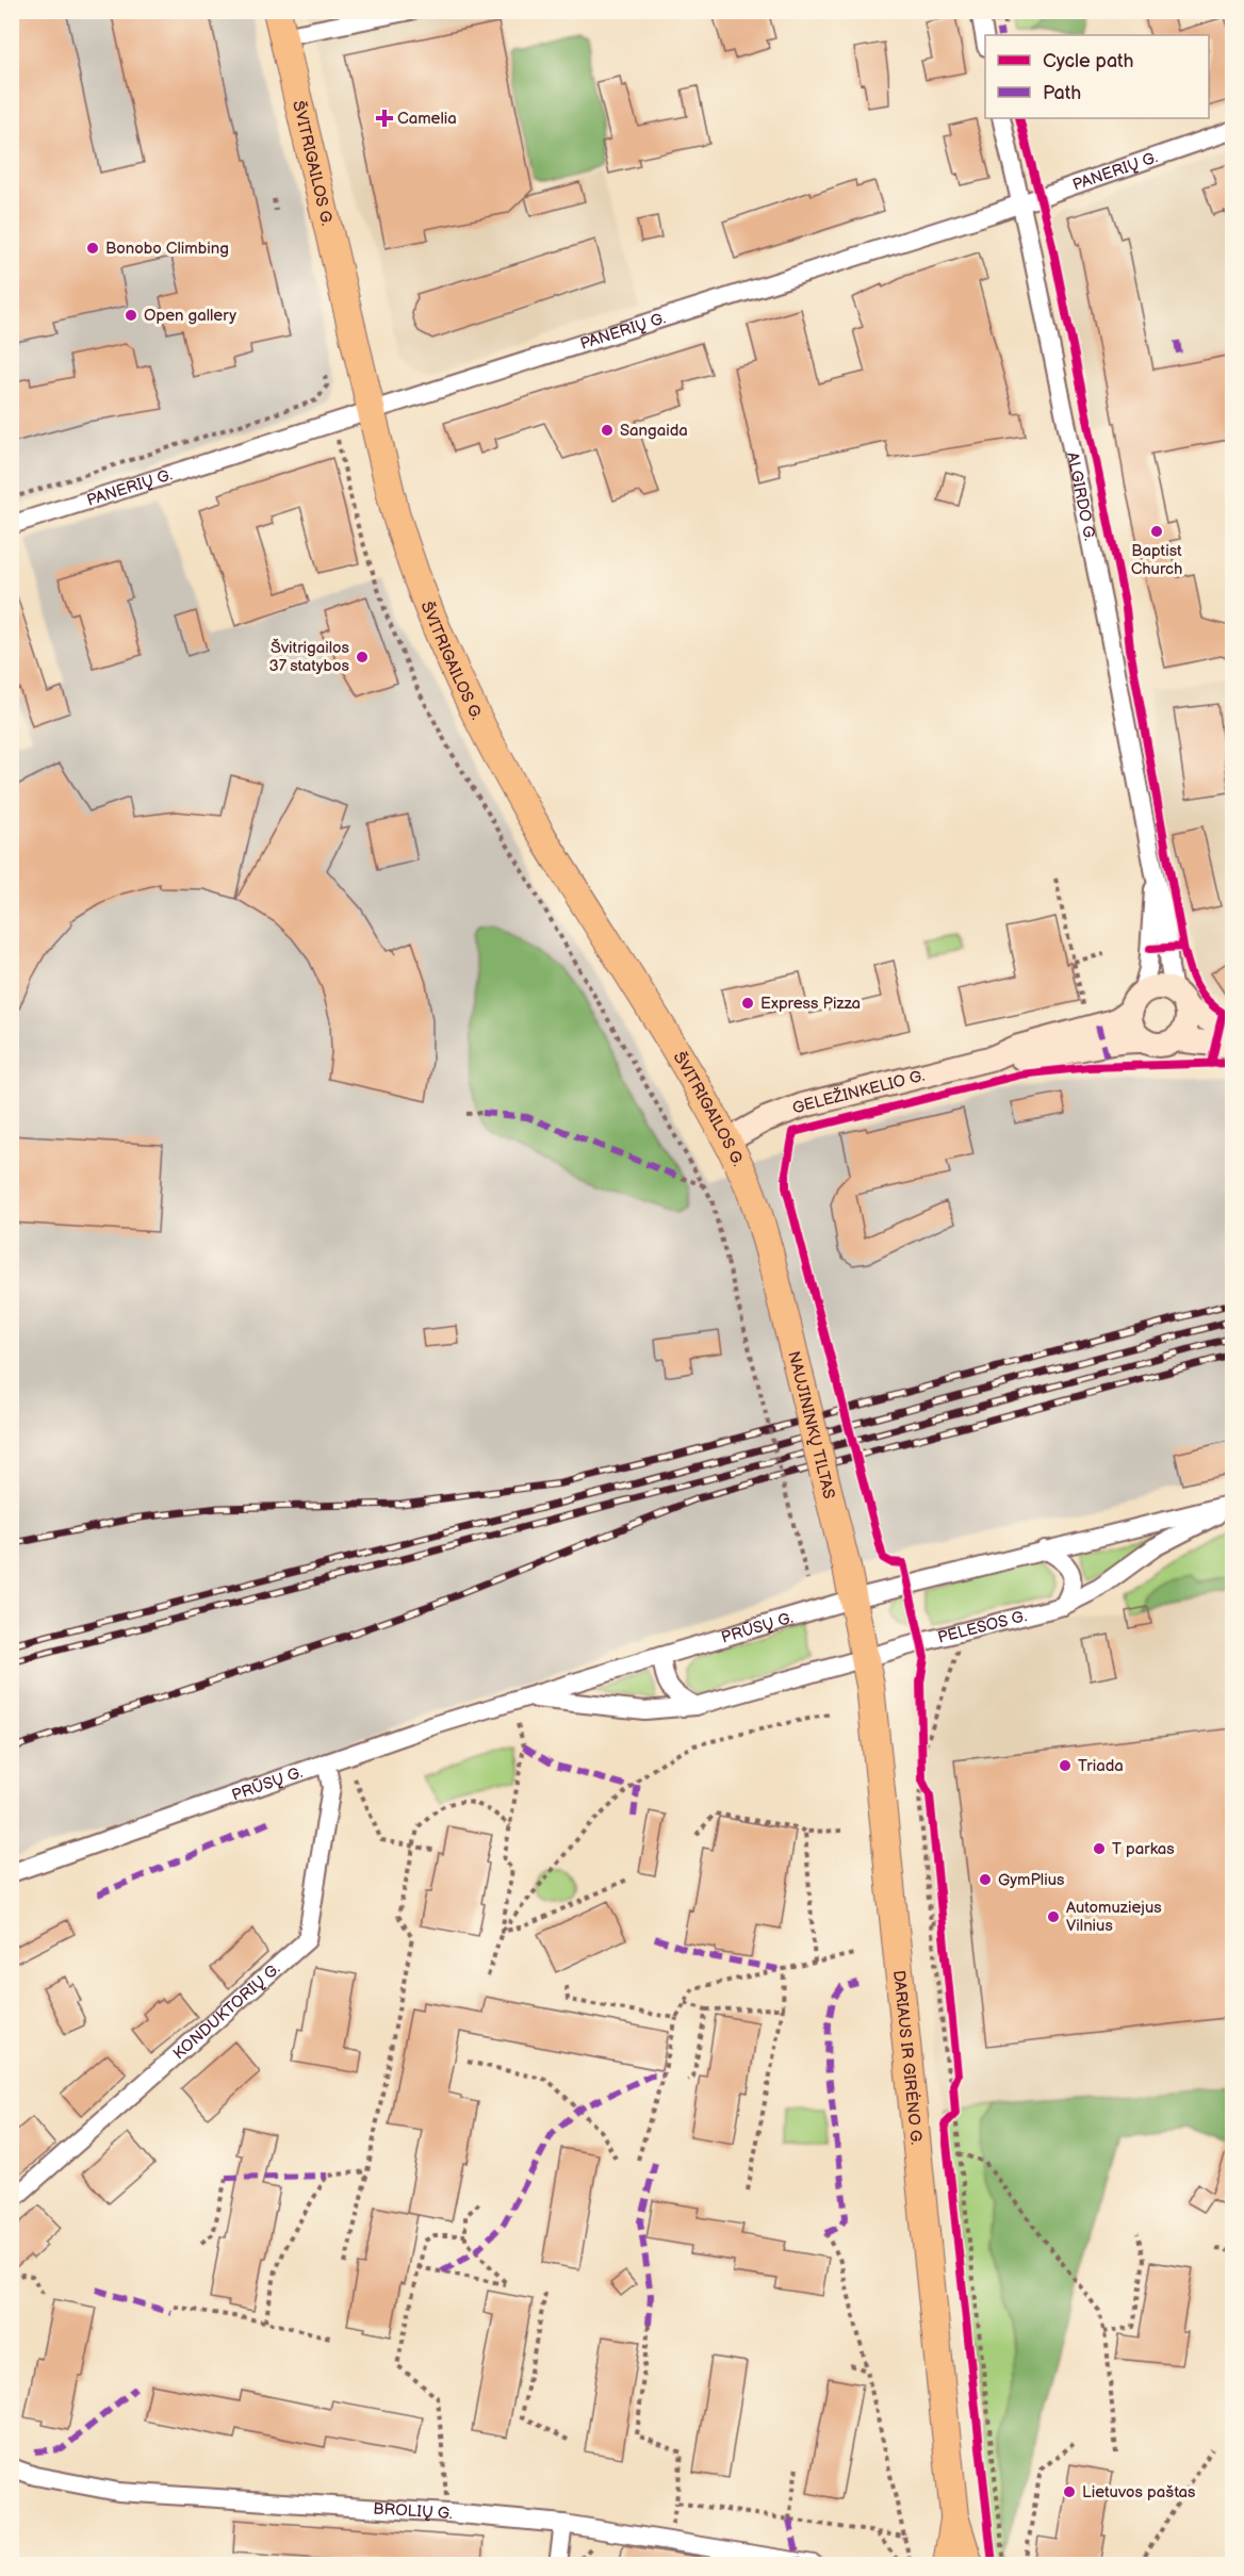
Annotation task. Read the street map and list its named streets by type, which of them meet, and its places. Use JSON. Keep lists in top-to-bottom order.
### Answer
{
  "streets": {
    "main road": [
      "ŠVITRIGAILOS G.",
      "GELEŽINKELIO G.",
      "NAUJININKŲ TILTAS",
      "DARIAUS IR GIRĖNO G."
    ],
    "street": [
      "PANERIŲ G.",
      "ALGIRDO G.",
      "PELESOS G.",
      "PRŪSŲ G.",
      "KONDUKTORIŲ G.",
      "BROLIŲ G."
    ]
  },
  "crossings": [
    ["ŠVITRIGAILOS G.", "PANERIŲ G."],
    ["ŠVITRIGAILOS G.", "GELEŽINKELIO G."],
    ["ŠVITRIGAILOS G.", "NAUJININKŲ TILTAS"],
    ["PANERIŲ G.", "ALGIRDO G."],
    ["ALGIRDO G.", "GELEŽINKELIO G."],
    ["NAUJININKŲ TILTAS", "PELESOS G."],
    ["NAUJININKŲ TILTAS", "PRŪSŲ G."],
    ["NAUJININKŲ TILTAS", "DARIAUS IR GIRĖNO G."],
    ["PELESOS G.", "PRŪSŲ G."],
    ["PELESOS G.", "DARIAUS IR GIRĖNO G."],
    ["PRŪSŲ G.", "KONDUKTORIŲ G."],
    ["PRŪSŲ G.", "DARIAUS IR GIRĖNO G."]
  ],
  "places": {
    "health": ["Camelia"],
    "other": [
      "Bonobo Climbing",
      "Open gallery",
      "Sangaida",
      "Baptist Church",
      "Švitrigailos 37 statybos",
      "Express Pizza",
      "Triada",
      "T parkas",
      "GymPlius",
      "Automuziejus Vilnius",
      "Lietuvos paštas"
    ]
  },
  "legend": ["Cycle path", "Path"]
}
